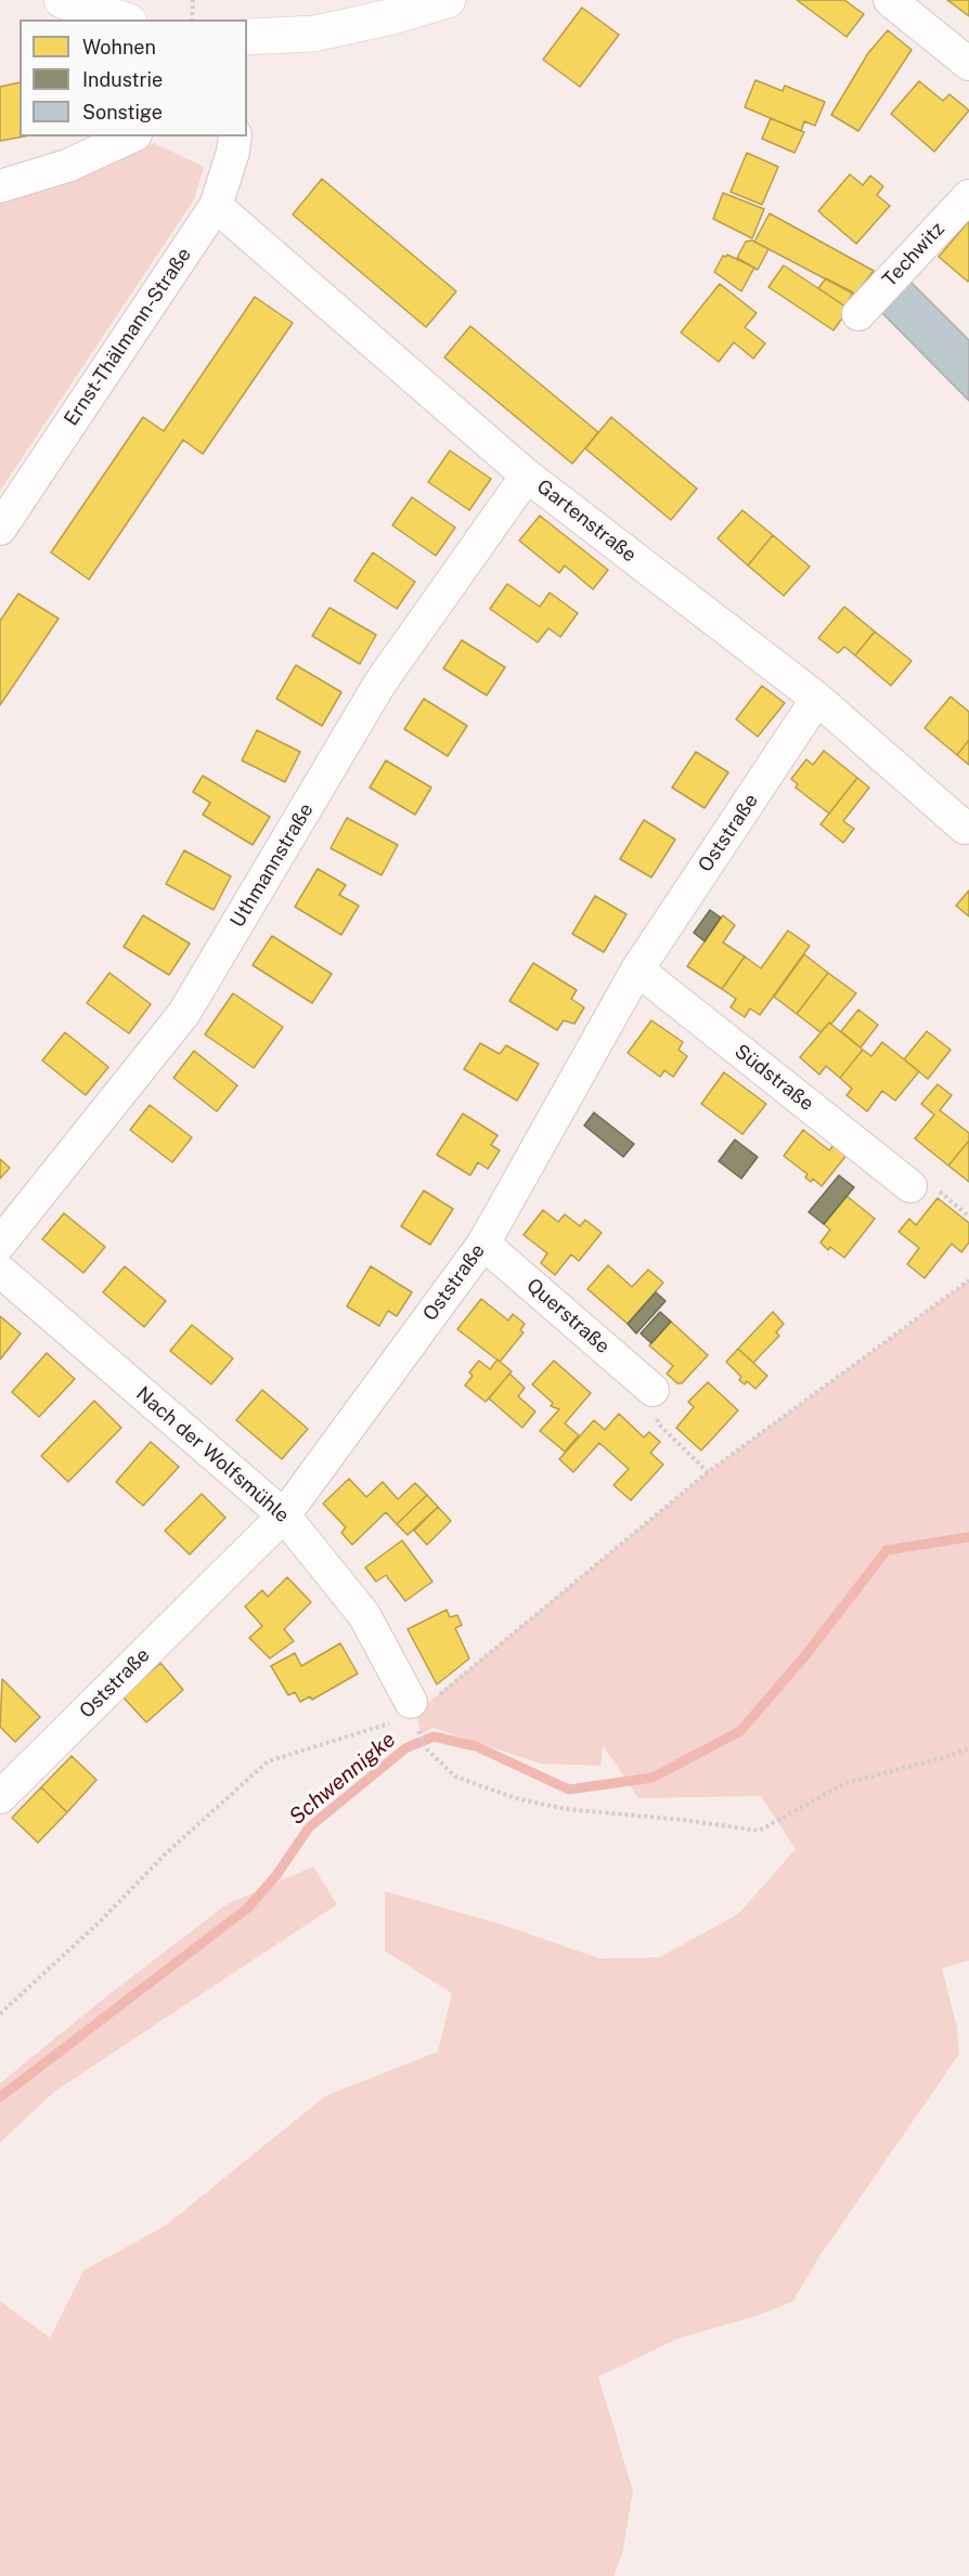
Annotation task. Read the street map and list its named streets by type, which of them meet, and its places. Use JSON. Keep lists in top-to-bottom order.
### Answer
{
  "streets": {
    "street": [
      "Techwitz",
      "Ernst-Thälmann-Straße",
      "Gartenstraße",
      "Oststraße",
      "Uthmannstraße",
      "Südstraße",
      "Querstraße",
      "Nach der Wolfsmühle"
    ]
  },
  "crossings": [
    ["Ernst-Thälmann-Straße", "Gartenstraße"],
    ["Gartenstraße", "Oststraße"],
    ["Gartenstraße", "Uthmannstraße"],
    ["Oststraße", "Südstraße"],
    ["Oststraße", "Querstraße"],
    ["Oststraße", "Nach der Wolfsmühle"]
  ],
  "water": ["Schwennigke"],
  "legend": ["Wohnen", "Industrie", "Sonstige"]
}
